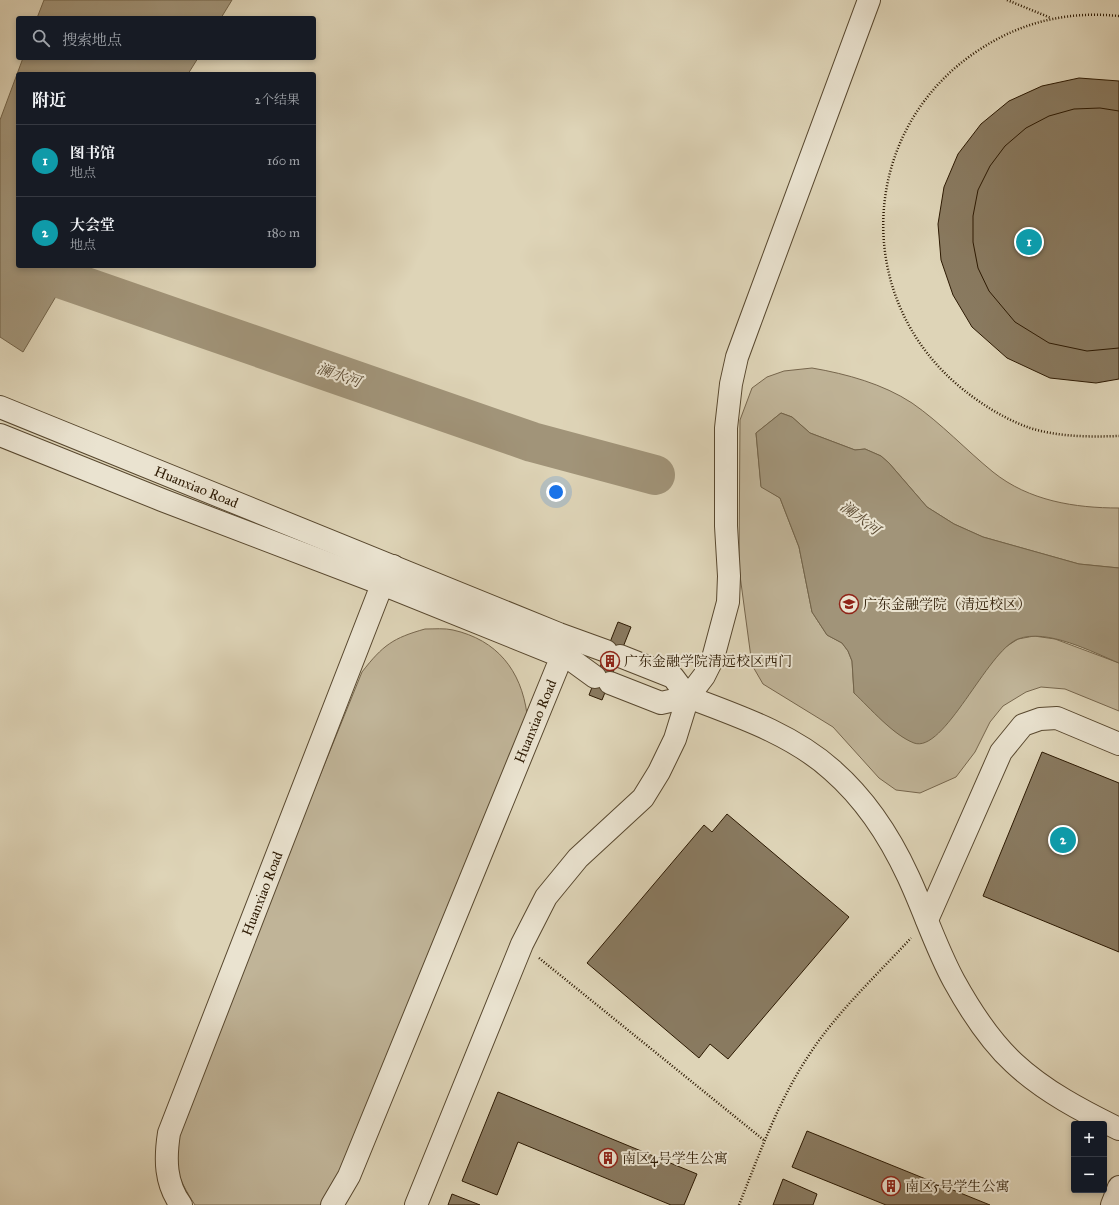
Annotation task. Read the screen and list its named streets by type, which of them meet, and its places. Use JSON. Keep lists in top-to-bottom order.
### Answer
{
  "streets": {
    "street": ["Huanxiao Road"]
  },
  "water": ["澜水河"],
  "places": {
    "school or university": ["广东金融学院（清远校区）"],
    "building": ["广东金融学院清远校区西门", "南区4号学生公寓", "南区5号学生公寓"]
  },
  "page": {
    "search": "搜索地点",
    "heading": ["附近", "2个结果"],
    "list": [
      {
        "mark": "1",
        "name": "图书馆",
        "note": "地点",
        "value": "160 m"
      },
      {
        "mark": "2",
        "name": "大会堂",
        "note": "地点",
        "value": "180 m"
      }
    ],
    "pins": ["1", "2"],
    "map_buttons": ["+", "−"]
  }
}
